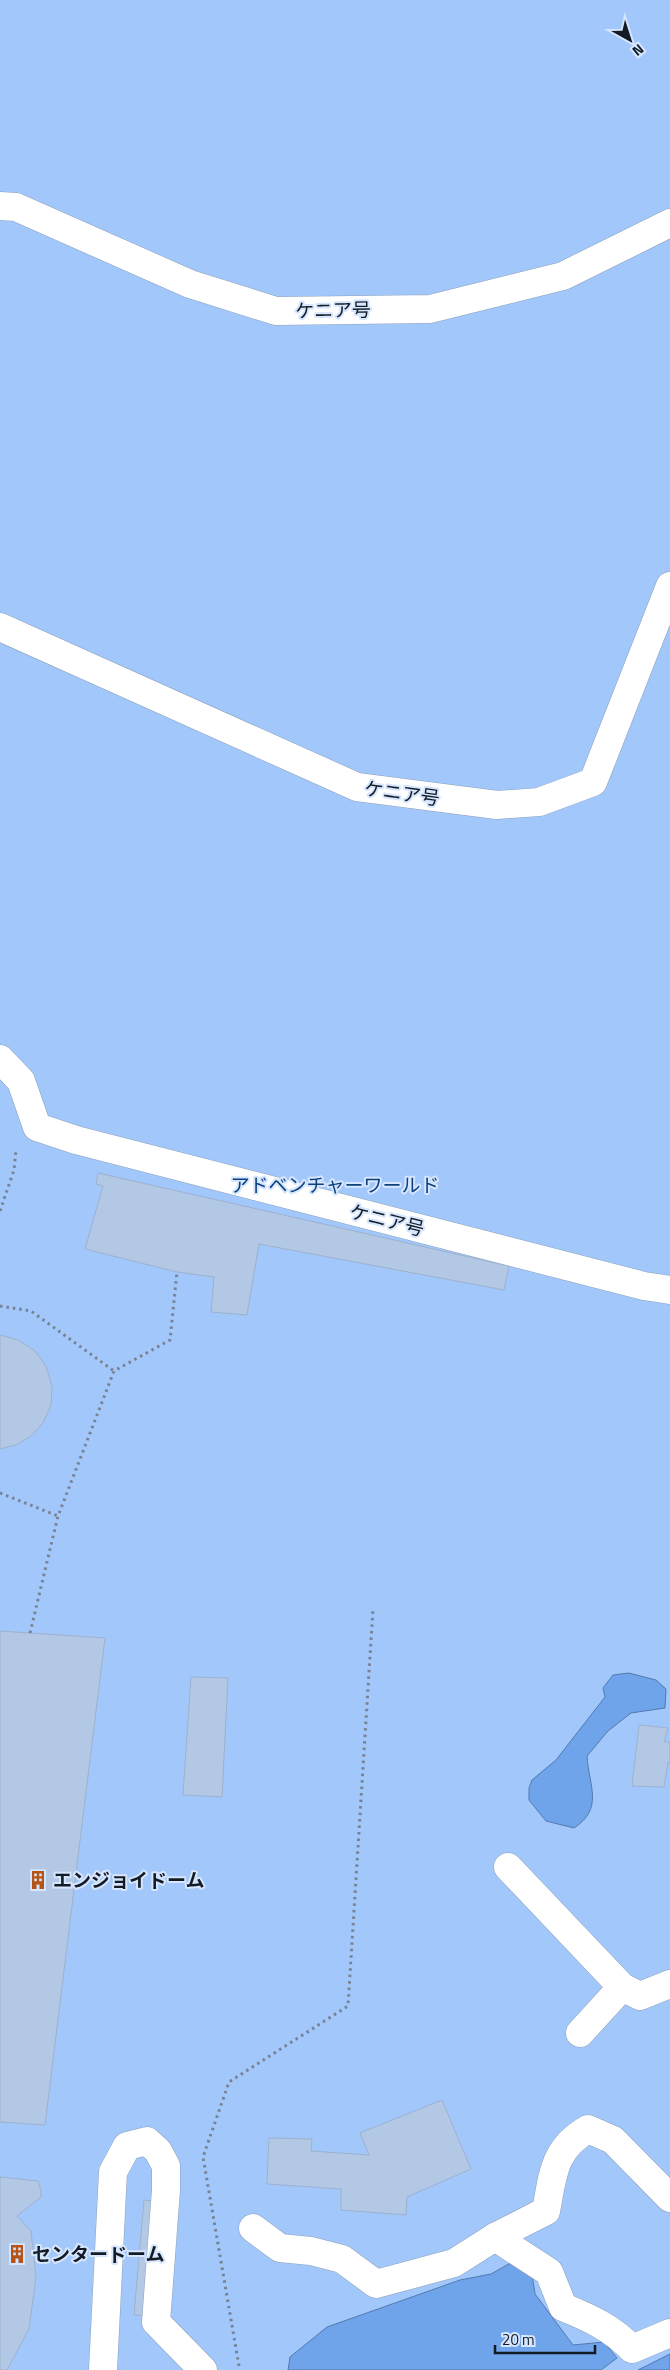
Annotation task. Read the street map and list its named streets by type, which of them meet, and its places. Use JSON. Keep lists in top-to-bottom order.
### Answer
{
  "streets": {
    "lane": ["ケニア号"]
  },
  "parks": ["アドベンチャーワールド"],
  "places": {
    "building": ["エンジョイドーム", "センタードーム"]
  },
  "scale_bar": "20 m",
  "north": "bottom right"
}
